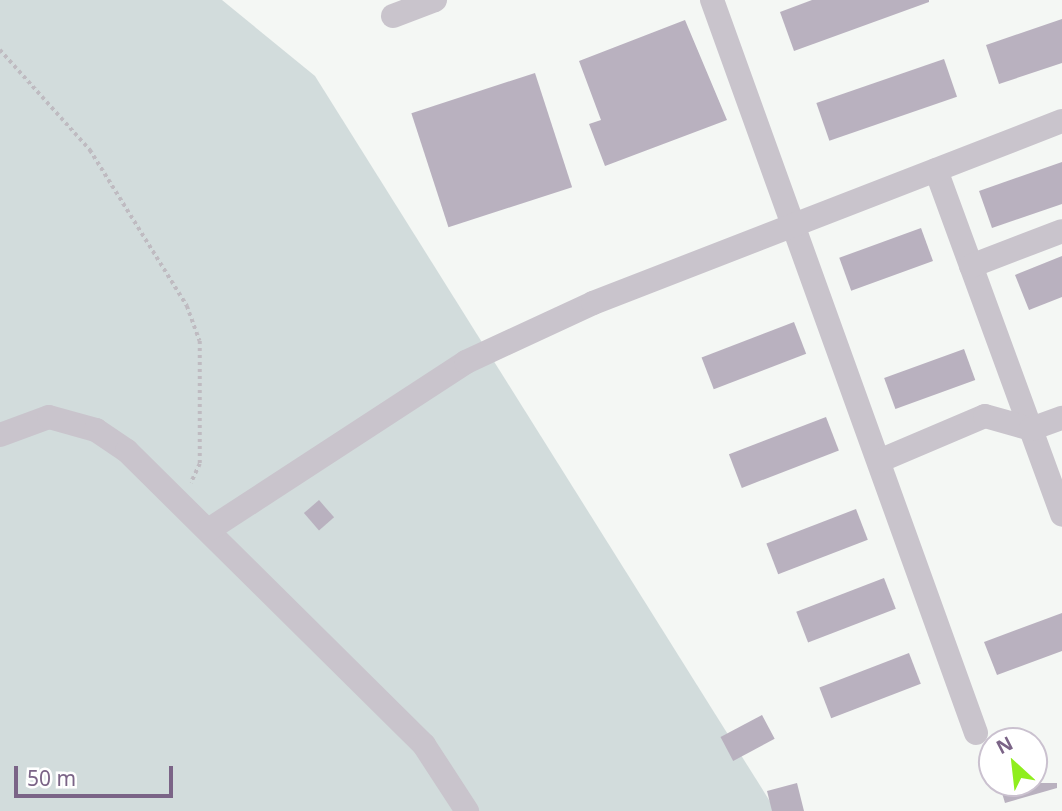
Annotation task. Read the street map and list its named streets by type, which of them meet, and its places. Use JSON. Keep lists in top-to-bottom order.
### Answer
{
  "scale_bar": "50 m",
  "north": "top left"
}
